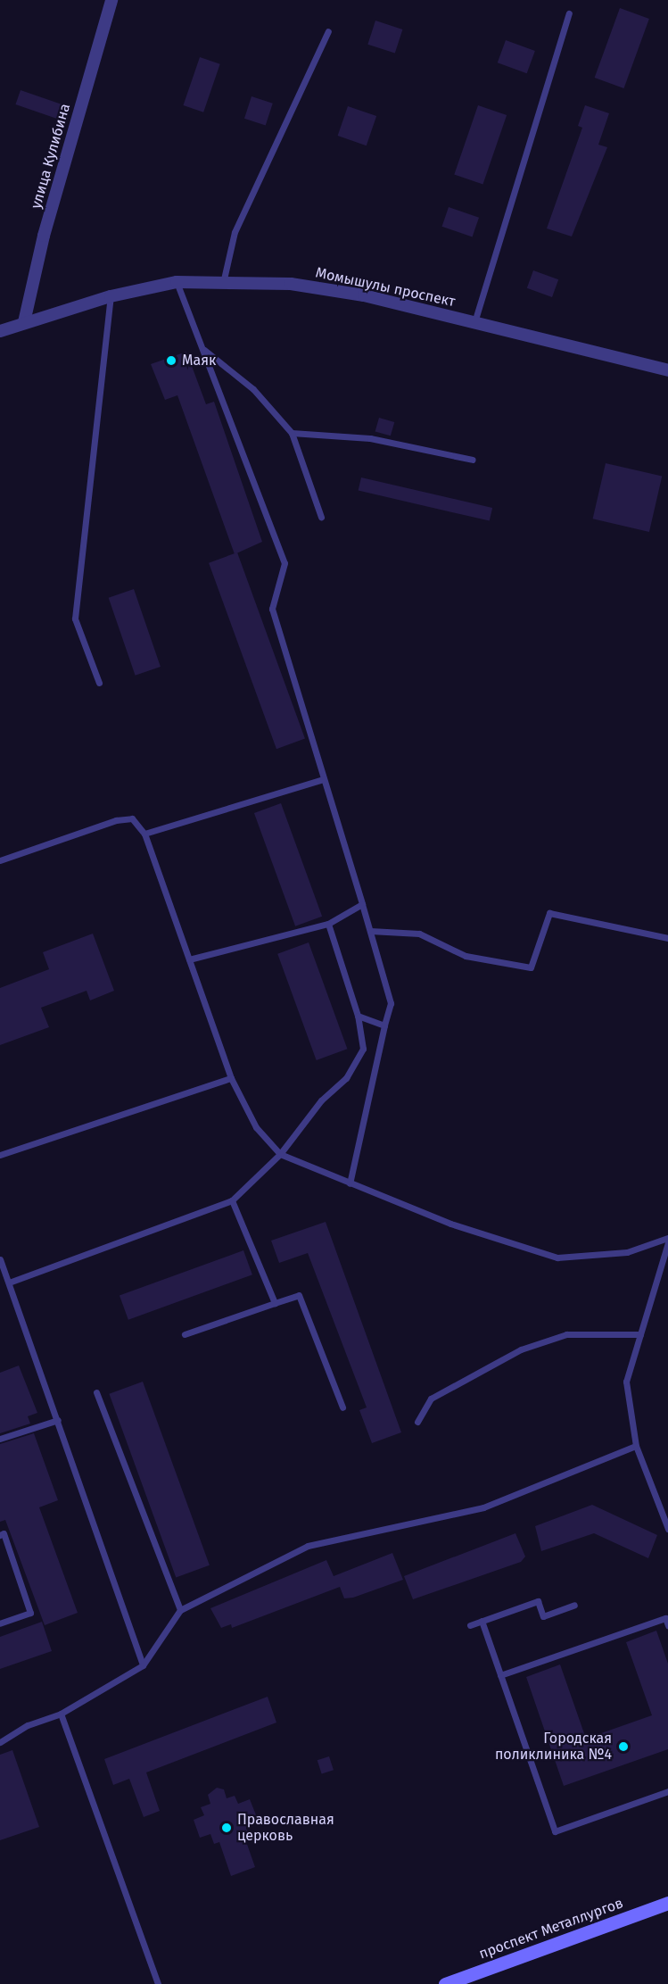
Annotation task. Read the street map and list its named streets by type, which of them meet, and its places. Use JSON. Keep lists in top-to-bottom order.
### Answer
{
  "streets": {
    "main road": ["проспект Металлургов"],
    "street": ["улица Кулибина", "Момышулы проспект"]
  },
  "crossings": [
    ["улица Кулибина", "Момышулы проспект"]
  ],
  "places": ["Маяк", "Городская поликлиника №4", "Православная церковь"]
}
